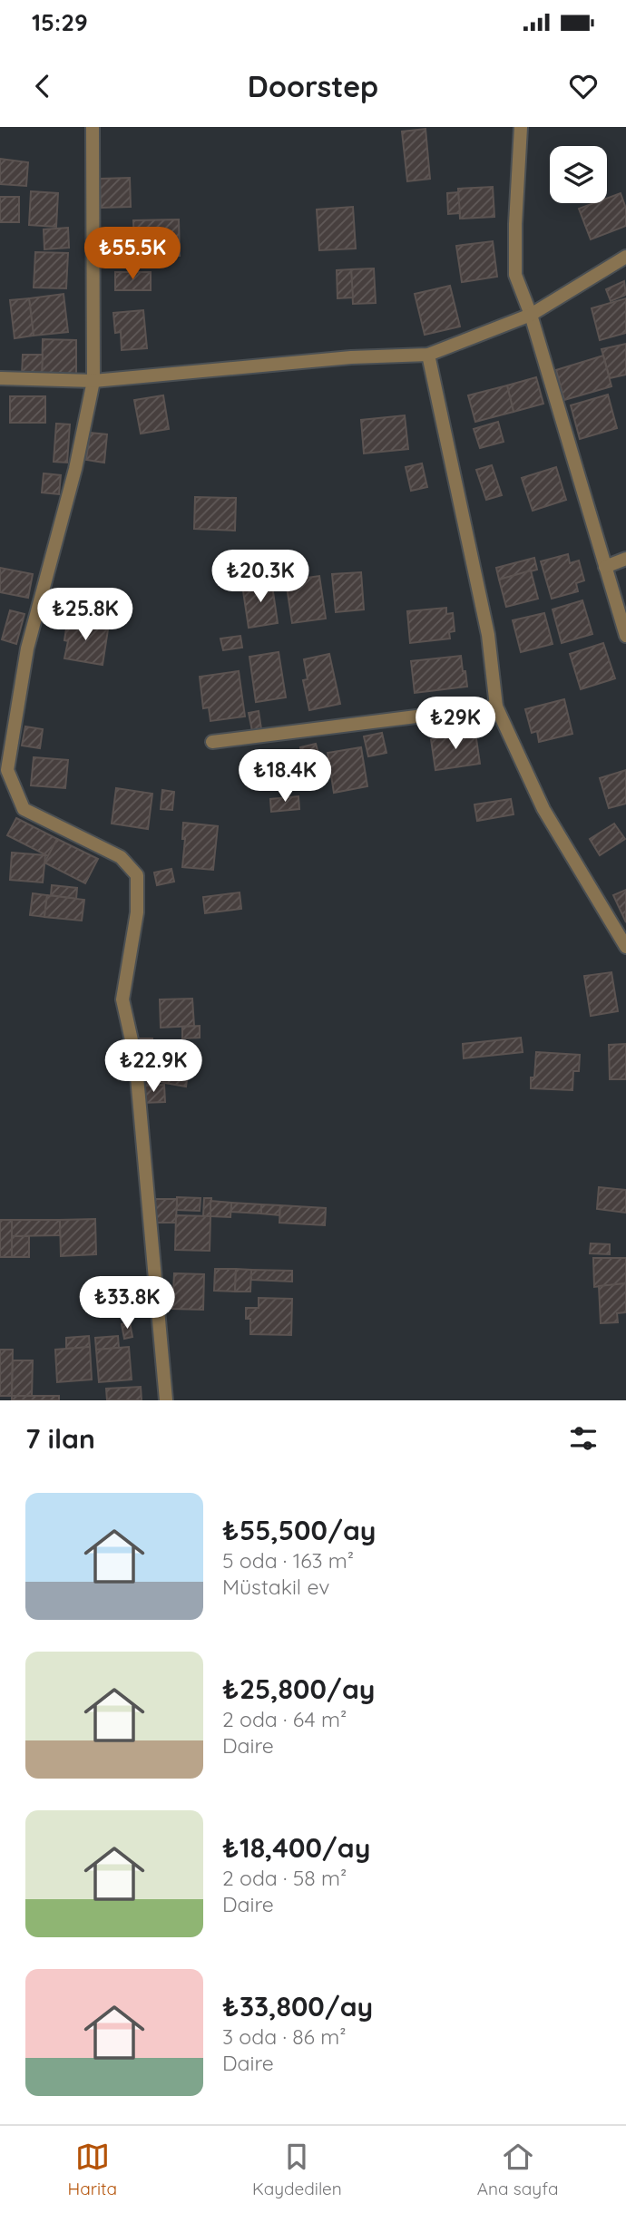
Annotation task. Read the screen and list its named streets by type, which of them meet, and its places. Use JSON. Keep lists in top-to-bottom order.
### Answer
{
  "page": {
    "status": "15:29",
    "header": "Doorstep",
    "price": [
      "₺55.5K",
      "₺20.3K",
      "₺25.8K",
      "₺29K",
      "₺18.4K",
      "₺22.9K",
      "₺33.8K"
    ],
    "heading": "7 ilan",
    "list": [
      {
        "name": "₺55,500/ay",
        "note": "5 oda · 163 m² · Müstakil ev"
      },
      {
        "name": "₺25,800/ay",
        "note": "2 oda · 64 m² · Daire"
      },
      {
        "name": "₺18,400/ay",
        "note": "2 oda · 58 m² · Daire"
      },
      {
        "name": "₺33,800/ay",
        "note": "3 oda · 86 m² · Daire"
      }
    ],
    "tabs": ["Harita", "Kaydedilen", "Ana sayfa"]
  }
}
